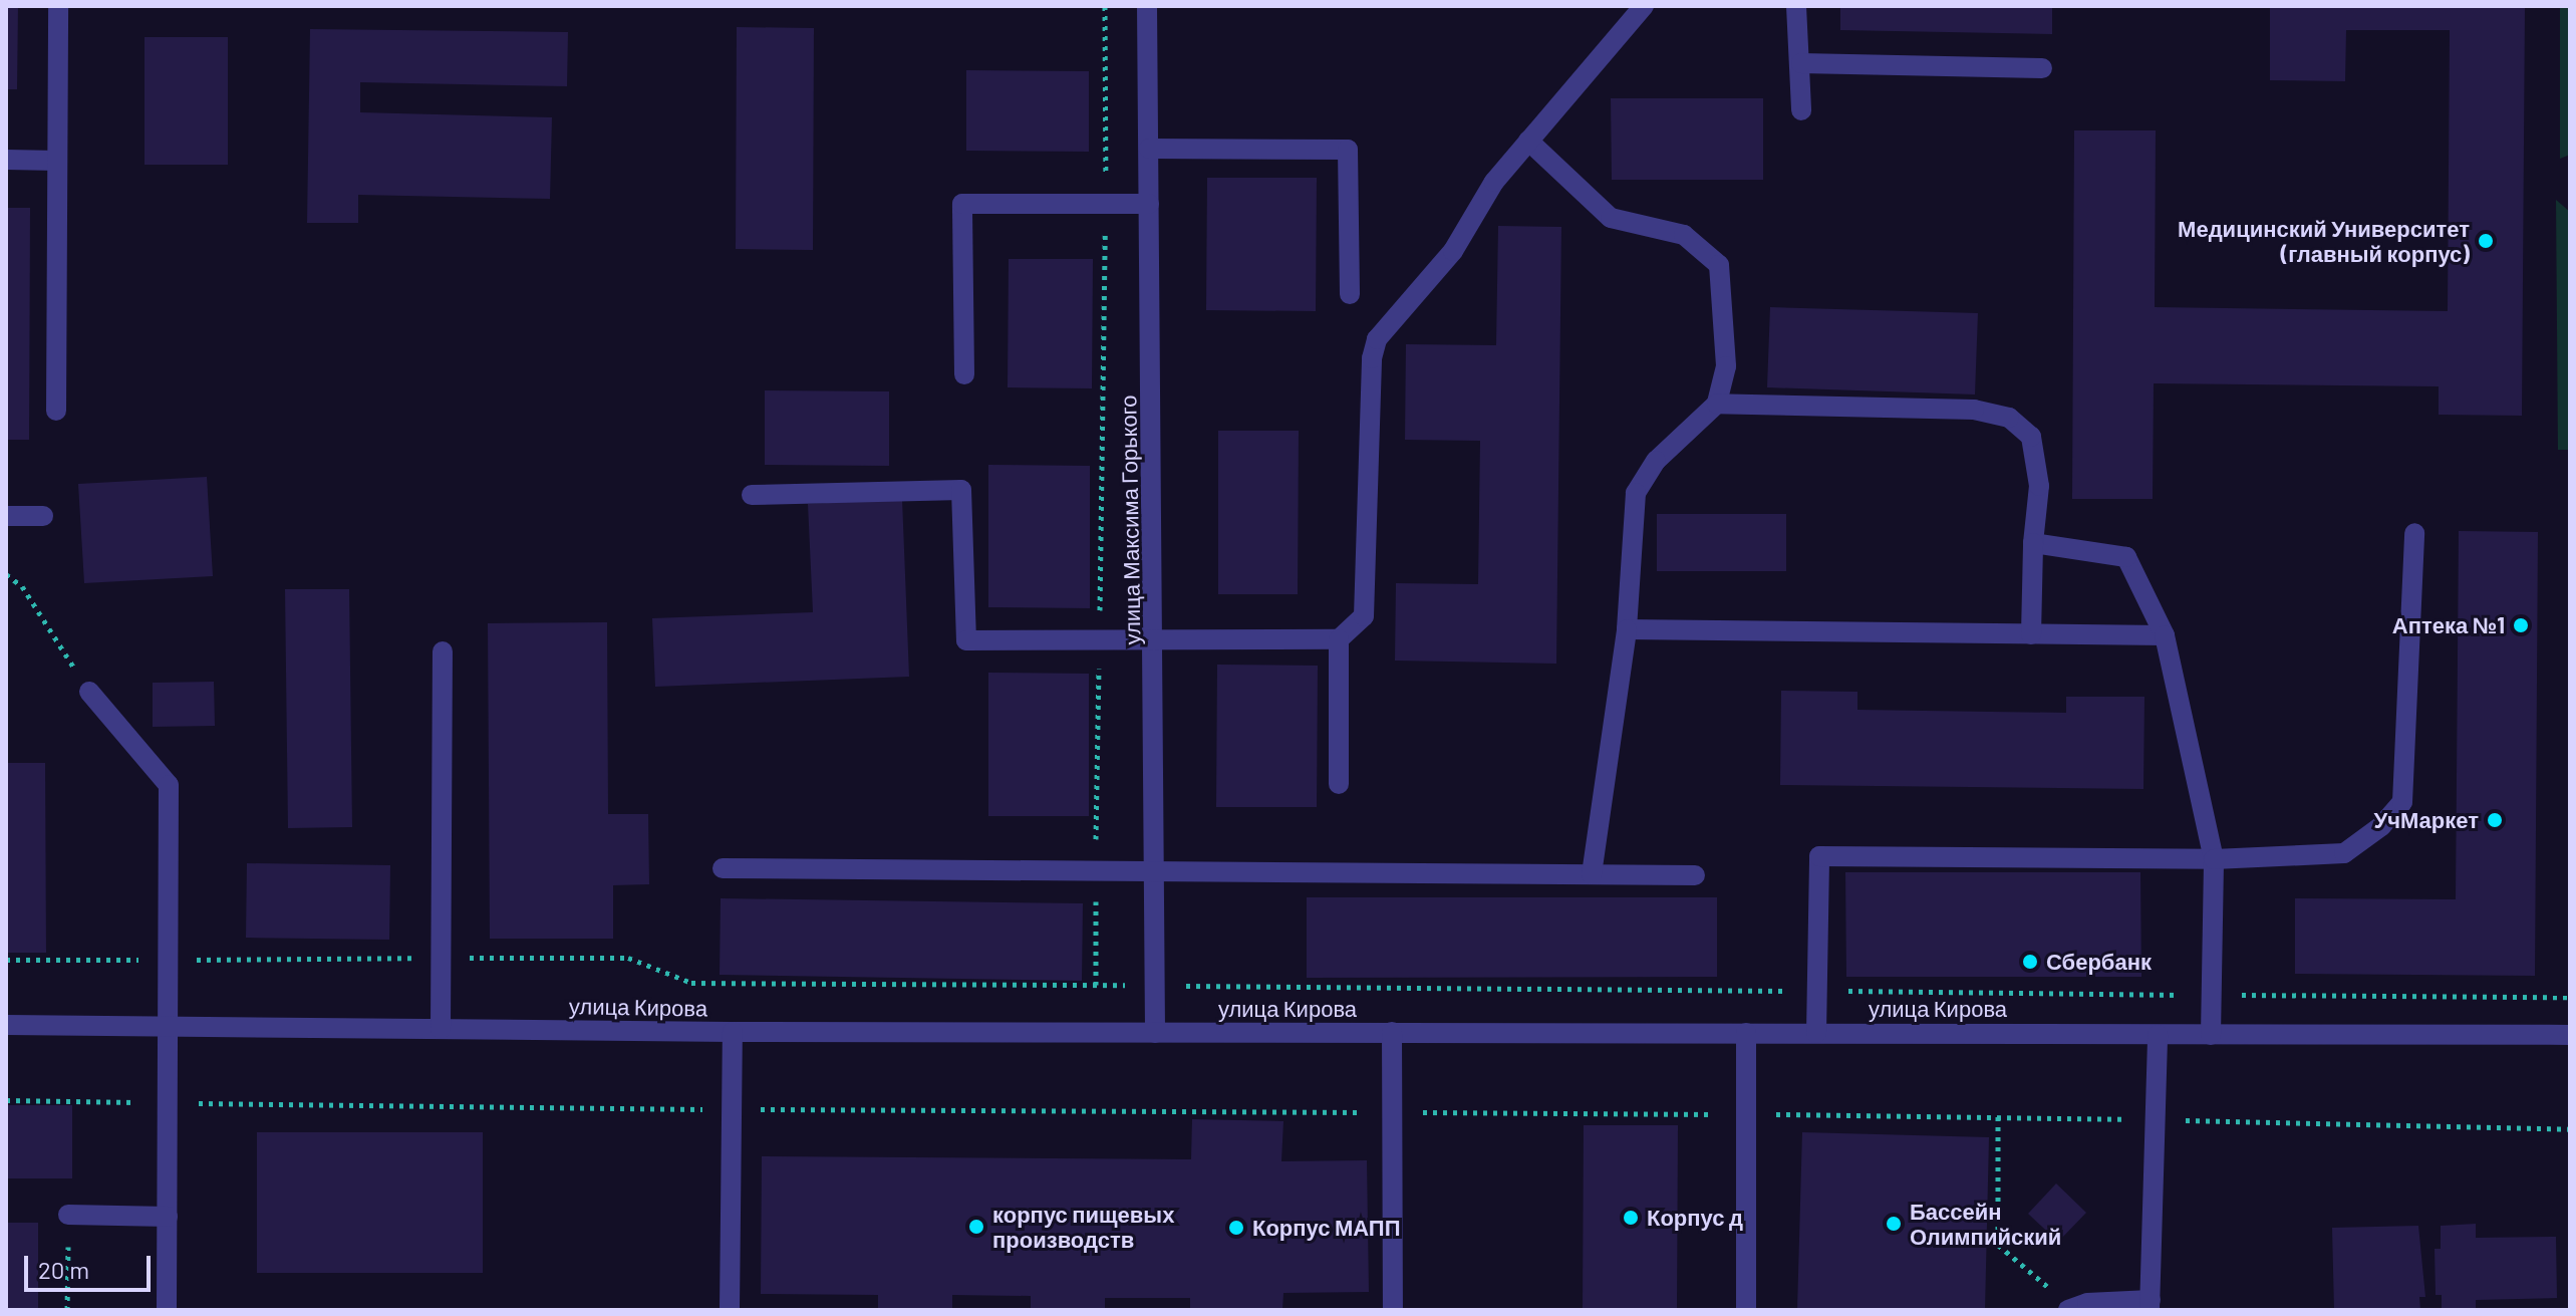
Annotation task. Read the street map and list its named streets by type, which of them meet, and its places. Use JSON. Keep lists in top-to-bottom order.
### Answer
{
  "streets": {
    "street": ["улица Максима Горького", "улица Кирова"]
  },
  "crossings": [
    ["улица Максима Горького", "улица Кирова"]
  ],
  "places": [
    "Медицинский Университет (главный корпус)",
    "Аптека №1",
    "УчМаркет",
    "Сбербанк",
    "Корпус д",
    "Бассейн Олимпийский",
    "корпус пищевых производств",
    "Корпус МАПП"
  ],
  "scale_bar": "20 m"
}
